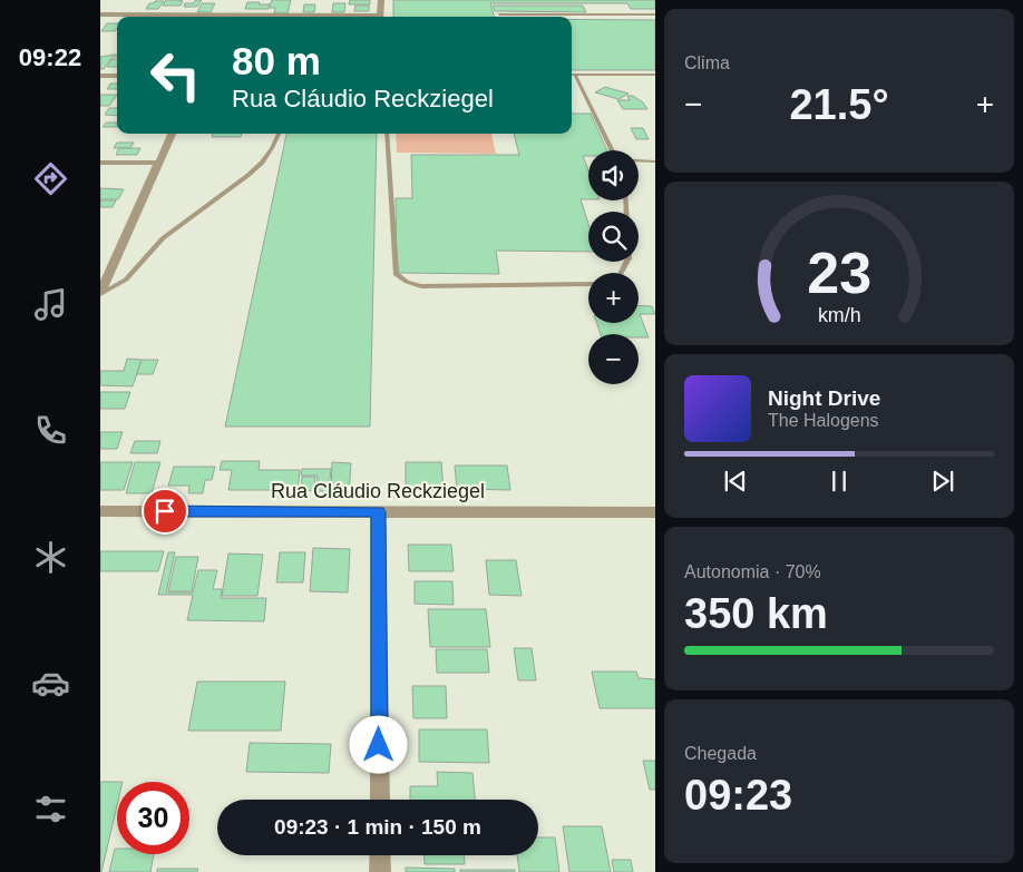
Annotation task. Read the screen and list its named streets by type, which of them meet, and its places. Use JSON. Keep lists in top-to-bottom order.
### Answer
{
  "streets": {
    "street": ["Rua Cláudio Reckziegel"]
  },
  "page": {
    "tabs": "09:22",
    "tile": [
      "Clima",
      ["Autonomia · 70%", "350 km"],
      ["Chegada", "09:23"]
    ],
    "turn": ["80 m", "Rua Cláudio Reckziegel"],
    "heat": ["−", "21.5°", "+"],
    "map_buttons": ["+", "−"],
    "song": ["Night Drive", "The Halogens"],
    "limit": "30",
    "trip": "09:23 · 1 min · 150 m",
    "gauge": ["23", "km/h"]
  }
}
